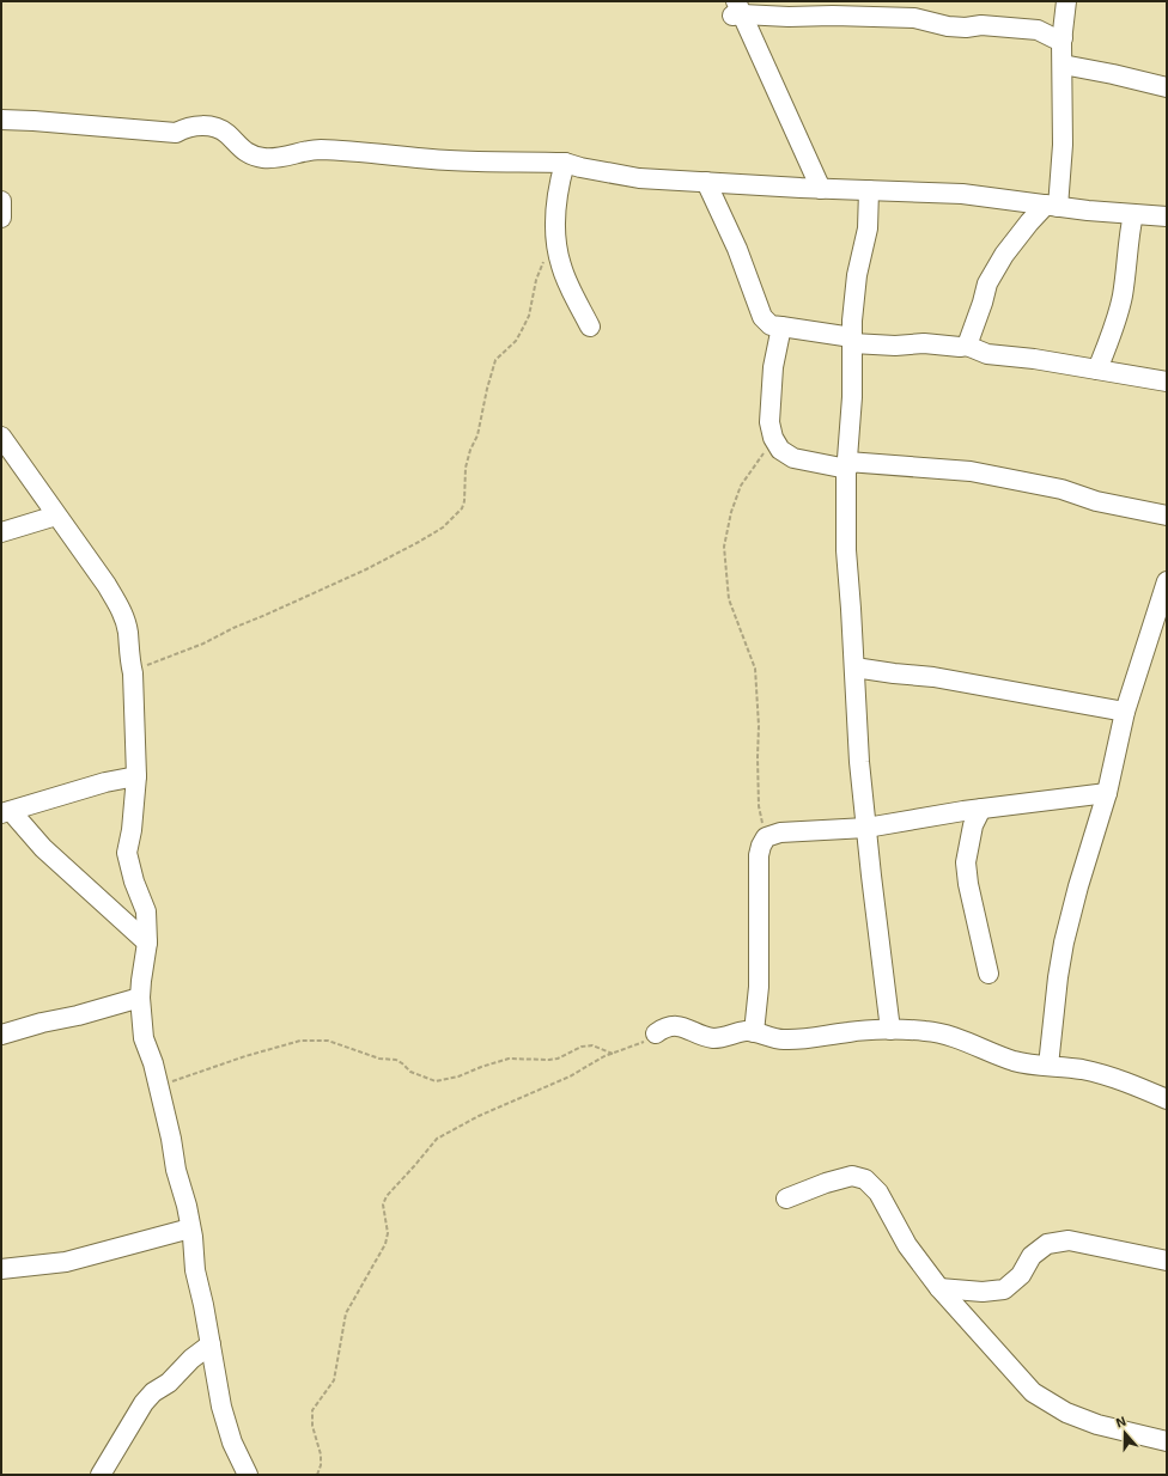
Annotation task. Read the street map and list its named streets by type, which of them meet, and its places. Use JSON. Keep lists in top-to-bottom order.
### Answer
{
  "north": "top"
}
